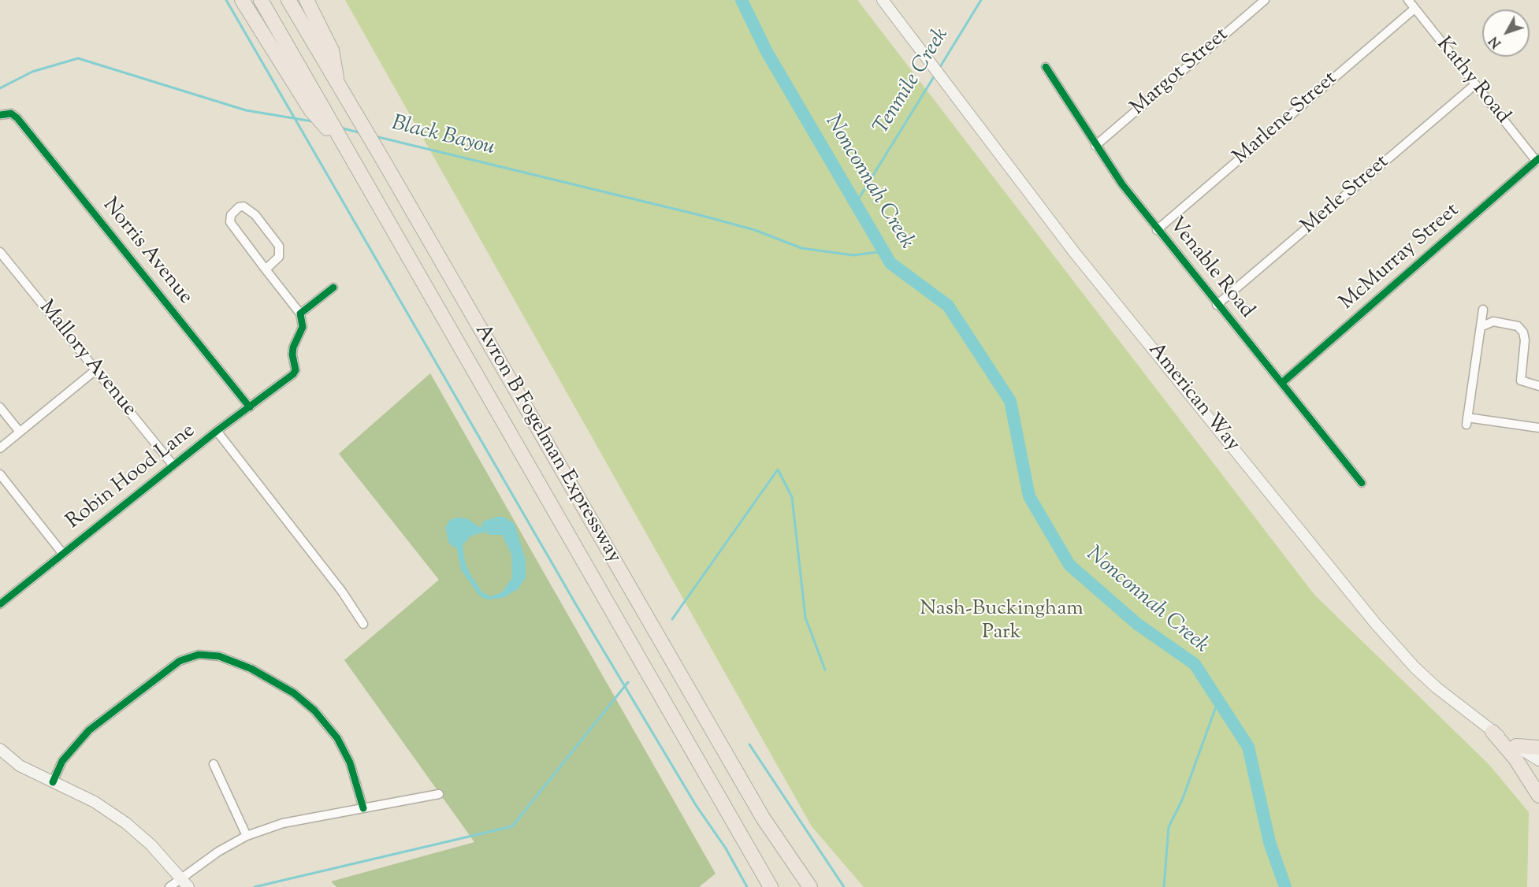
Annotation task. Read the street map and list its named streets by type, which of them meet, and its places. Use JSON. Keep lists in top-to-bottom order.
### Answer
{
  "streets": {
    "highway": ["Avron B Fogelman Expressway"],
    "main road": ["American Way"],
    "street": [
      "Margot Street",
      "Kathy Road",
      "Marlene Street",
      "Merle Street",
      "Norris Avenue",
      "McMurray Street",
      "Venable Road",
      "Mallory Avenue",
      "Robin Hood Lane"
    ]
  },
  "crossings": [
    ["Margot Street", "Venable Road"],
    ["Kathy Road", "Marlene Street"],
    ["Kathy Road", "Merle Street"],
    ["Kathy Road", "McMurray Street"],
    ["Marlene Street", "Venable Road"],
    ["Merle Street", "Venable Road"],
    ["Norris Avenue", "Robin Hood Lane"],
    ["McMurray Street", "Venable Road"],
    ["Mallory Avenue", "Robin Hood Lane"]
  ],
  "water": ["Tenmile Creek", "Black Bayou", "Nonconnah Creek"],
  "parks": ["Nash-Buckingham Park"],
  "north": "bottom left"
}
